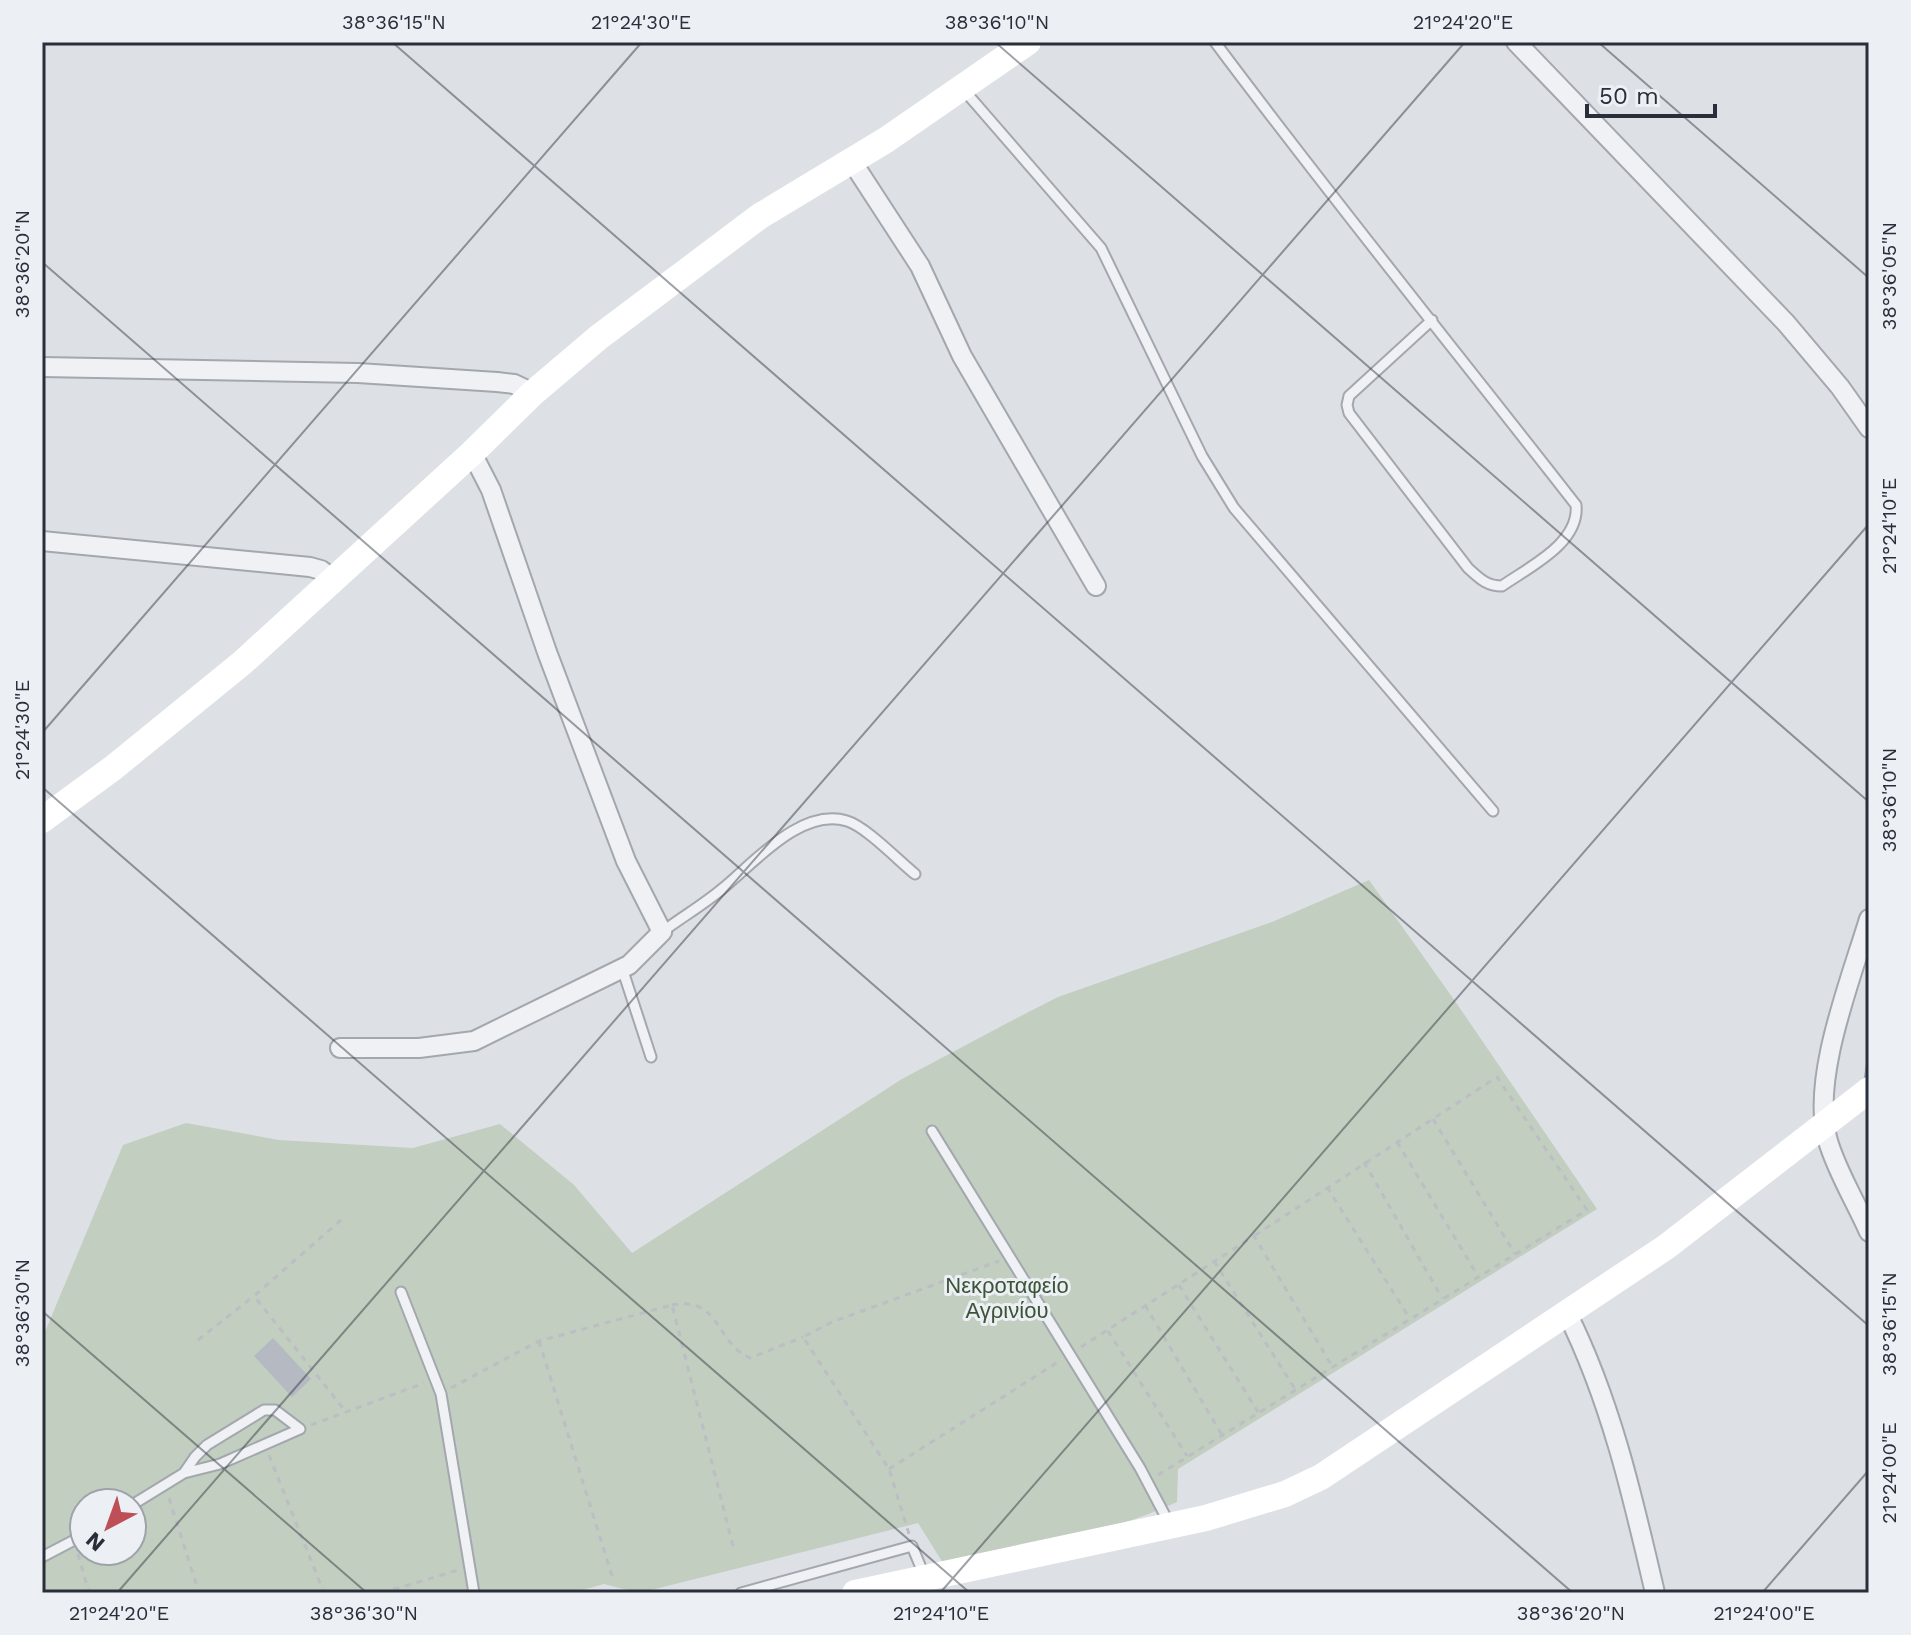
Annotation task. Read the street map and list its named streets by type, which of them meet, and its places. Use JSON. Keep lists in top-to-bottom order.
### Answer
{
  "parks": ["Νεκροταφείο Αγρινίου"],
  "scale_bar": "50 m",
  "north": "bottom left",
  "coordinates": [
    "38°36'15\"N",
    "21°24'30\"E",
    "38°36'10\"N",
    "21°24'20\"E",
    "38°36'20\"N",
    "38°36'05\"N",
    "21°24'10\"E",
    "38°36'30\"N",
    "21°24'00\"E"
  ]
}
